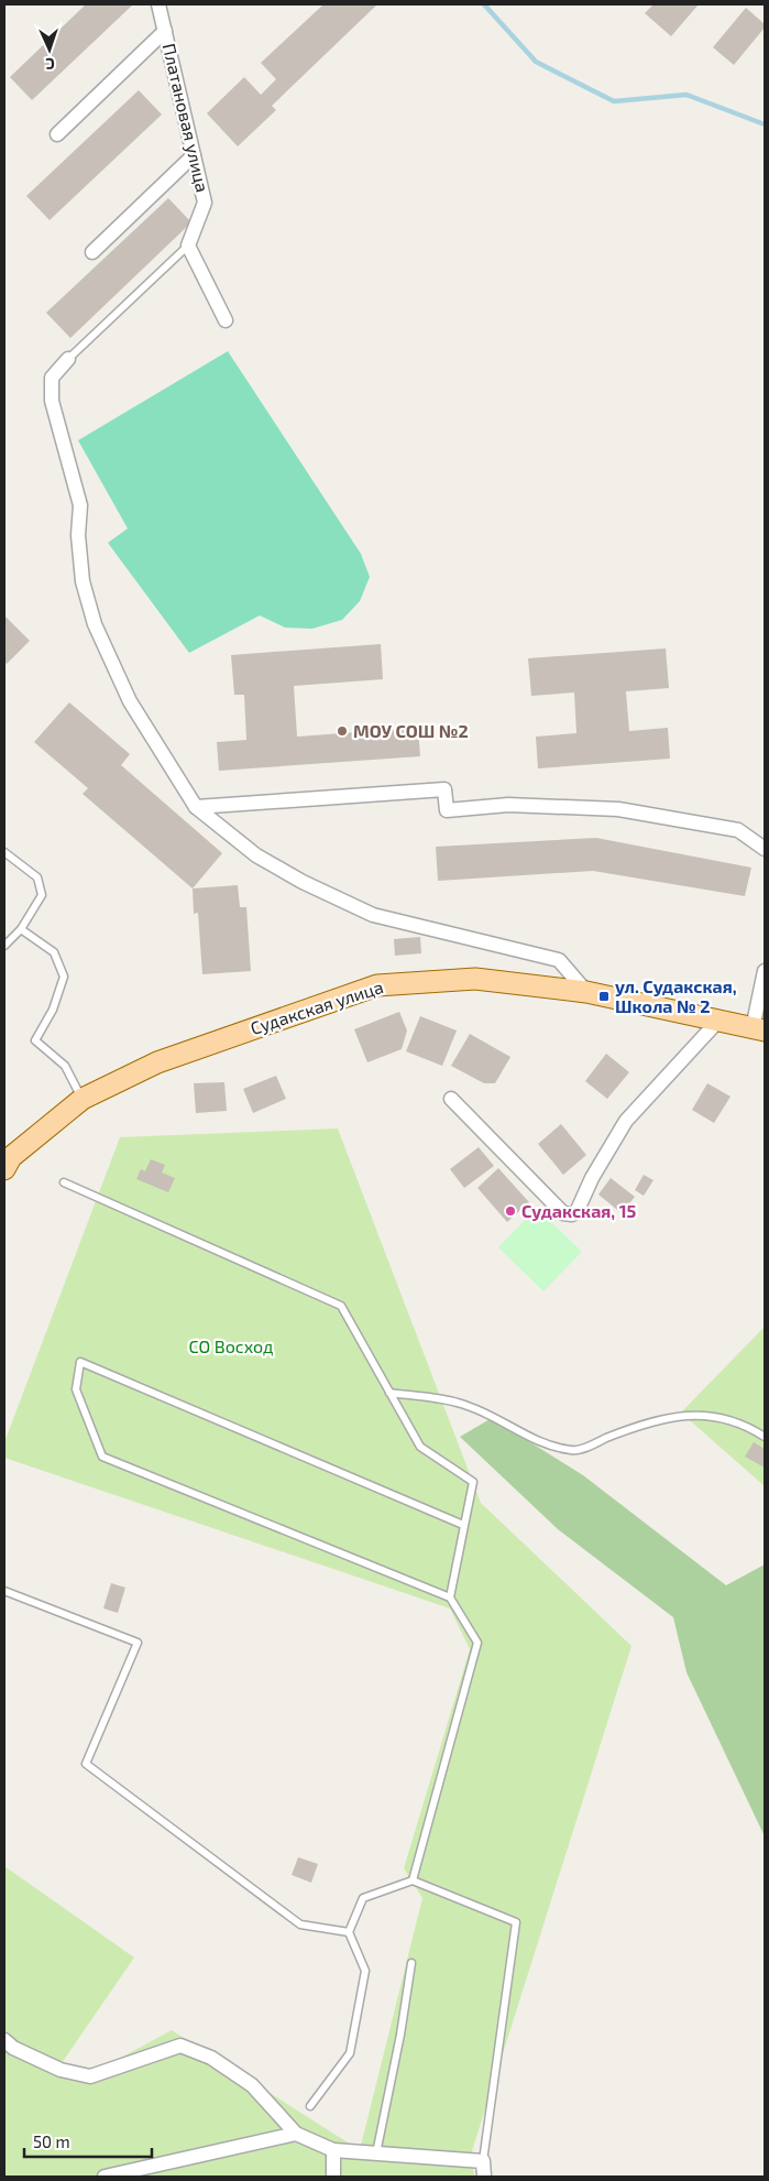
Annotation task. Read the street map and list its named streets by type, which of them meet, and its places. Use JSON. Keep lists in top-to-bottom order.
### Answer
{
  "streets": {
    "main road": ["Судакская улица"],
    "street": ["Платановая улица"]
  },
  "parks": ["СО Восход"],
  "places": {
    "other": ["МОУ СОШ №2", "Судакская, 15"],
    "transit": ["ул. Судакская, Школа № 2"]
  },
  "scale_bar": "50 m",
  "north": "bottom"
}
